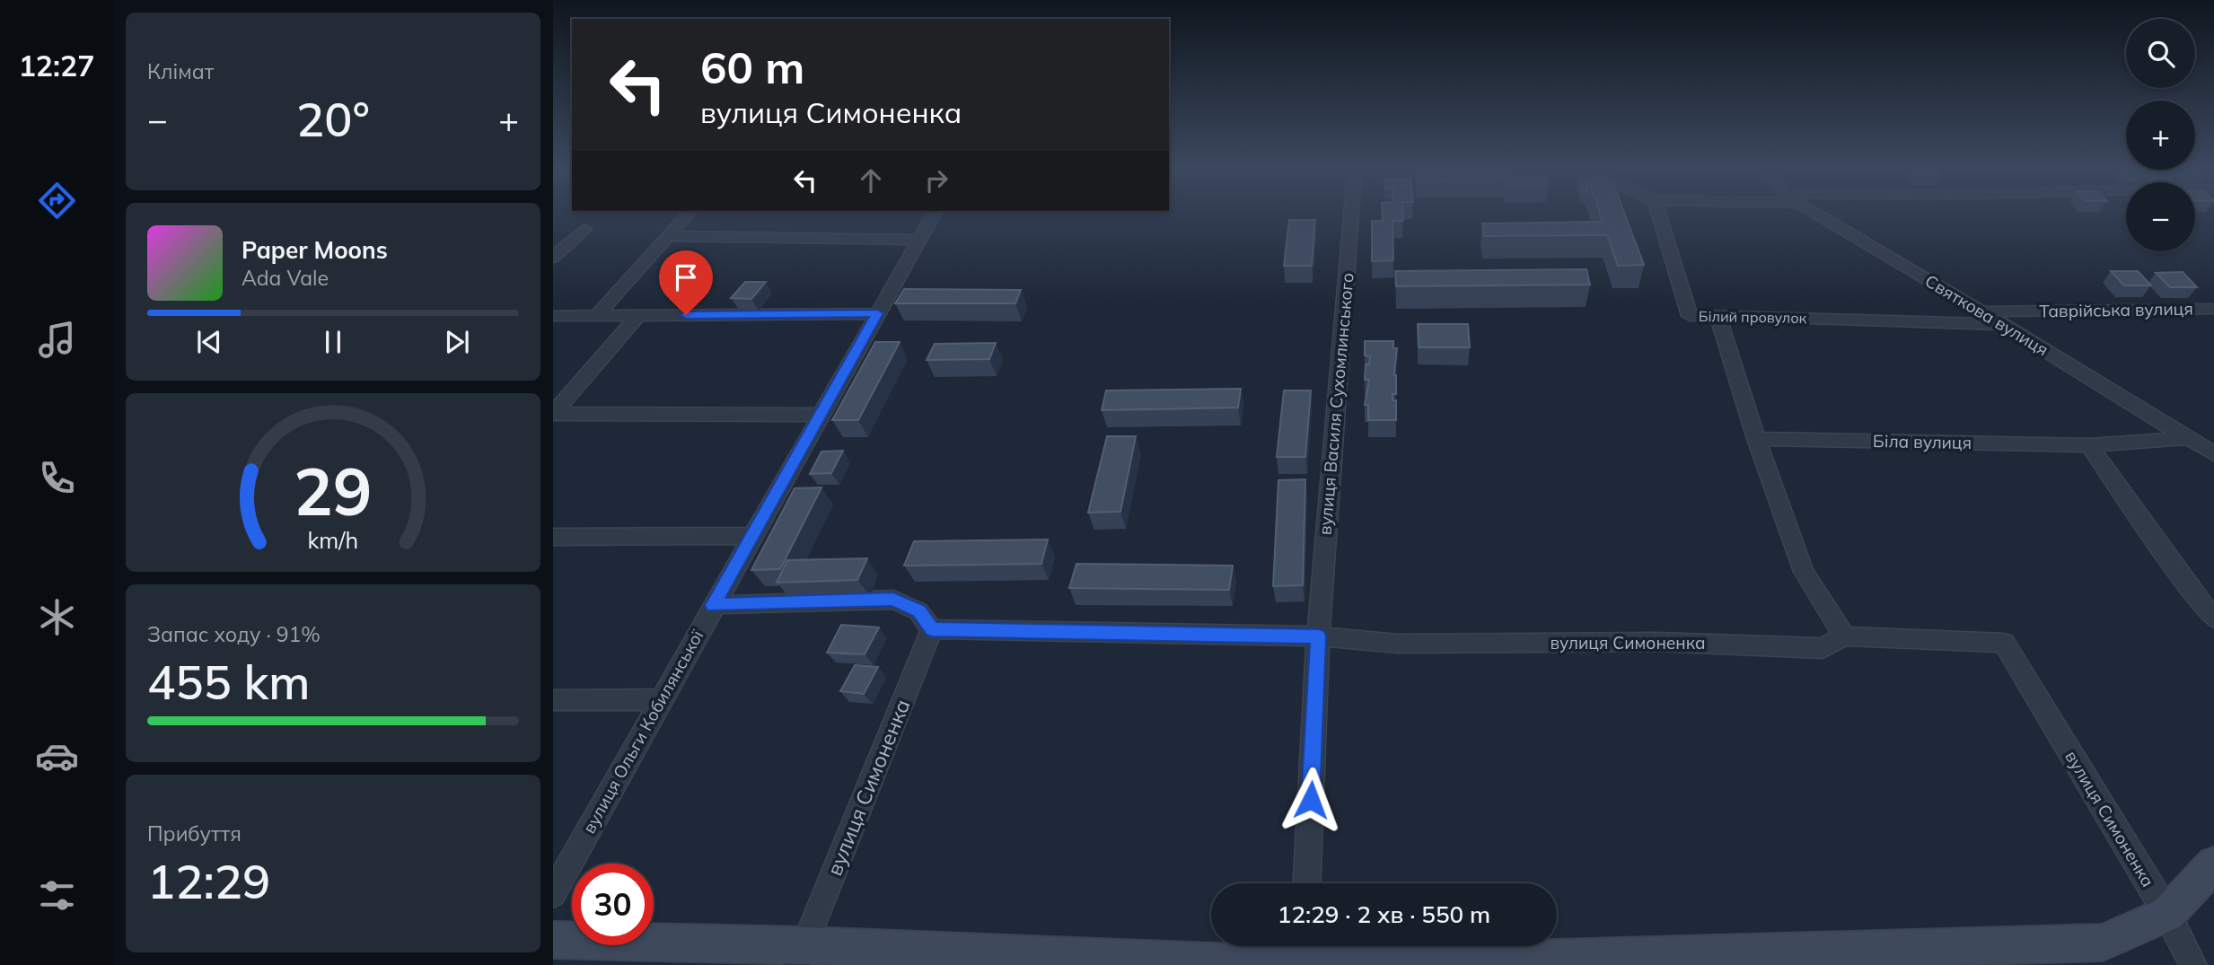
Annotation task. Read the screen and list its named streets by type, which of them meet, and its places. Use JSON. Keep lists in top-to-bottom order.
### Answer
{
  "streets": {
    "street": [
      "Таврійська вулиця",
      "Святкова вулиця",
      "Білий провулок",
      "вулиця Василя Сухомлинського",
      "Біла вулиця",
      "вулиця Симоненка",
      "вулиця Ольги Кобилянської"
    ]
  },
  "crossings": [
    ["Таврійська вулиця", "Святкова вулиця"],
    ["Святкова вулиця", "Білий провулок"],
    ["Святкова вулиця", "Біла вулиця"],
    ["вулиця Василя Сухомлинського", "вулиця Симоненка"]
  ],
  "page": {
    "tabs": "12:27",
    "tile": [
      "Клімат",
      ["Запас ходу · 91%", "455 km"],
      ["Прибуття", "12:29"]
    ],
    "map_buttons": ["+", "−"],
    "turn": ["60 m", "вулиця Симоненка"],
    "heat": ["−", "20°", "+"],
    "song": ["Paper Moons", "Ada Vale"],
    "limit": "30",
    "trip": "12:29 · 2 хв · 550 m",
    "gauge": ["29", "km/h"]
  }
}
